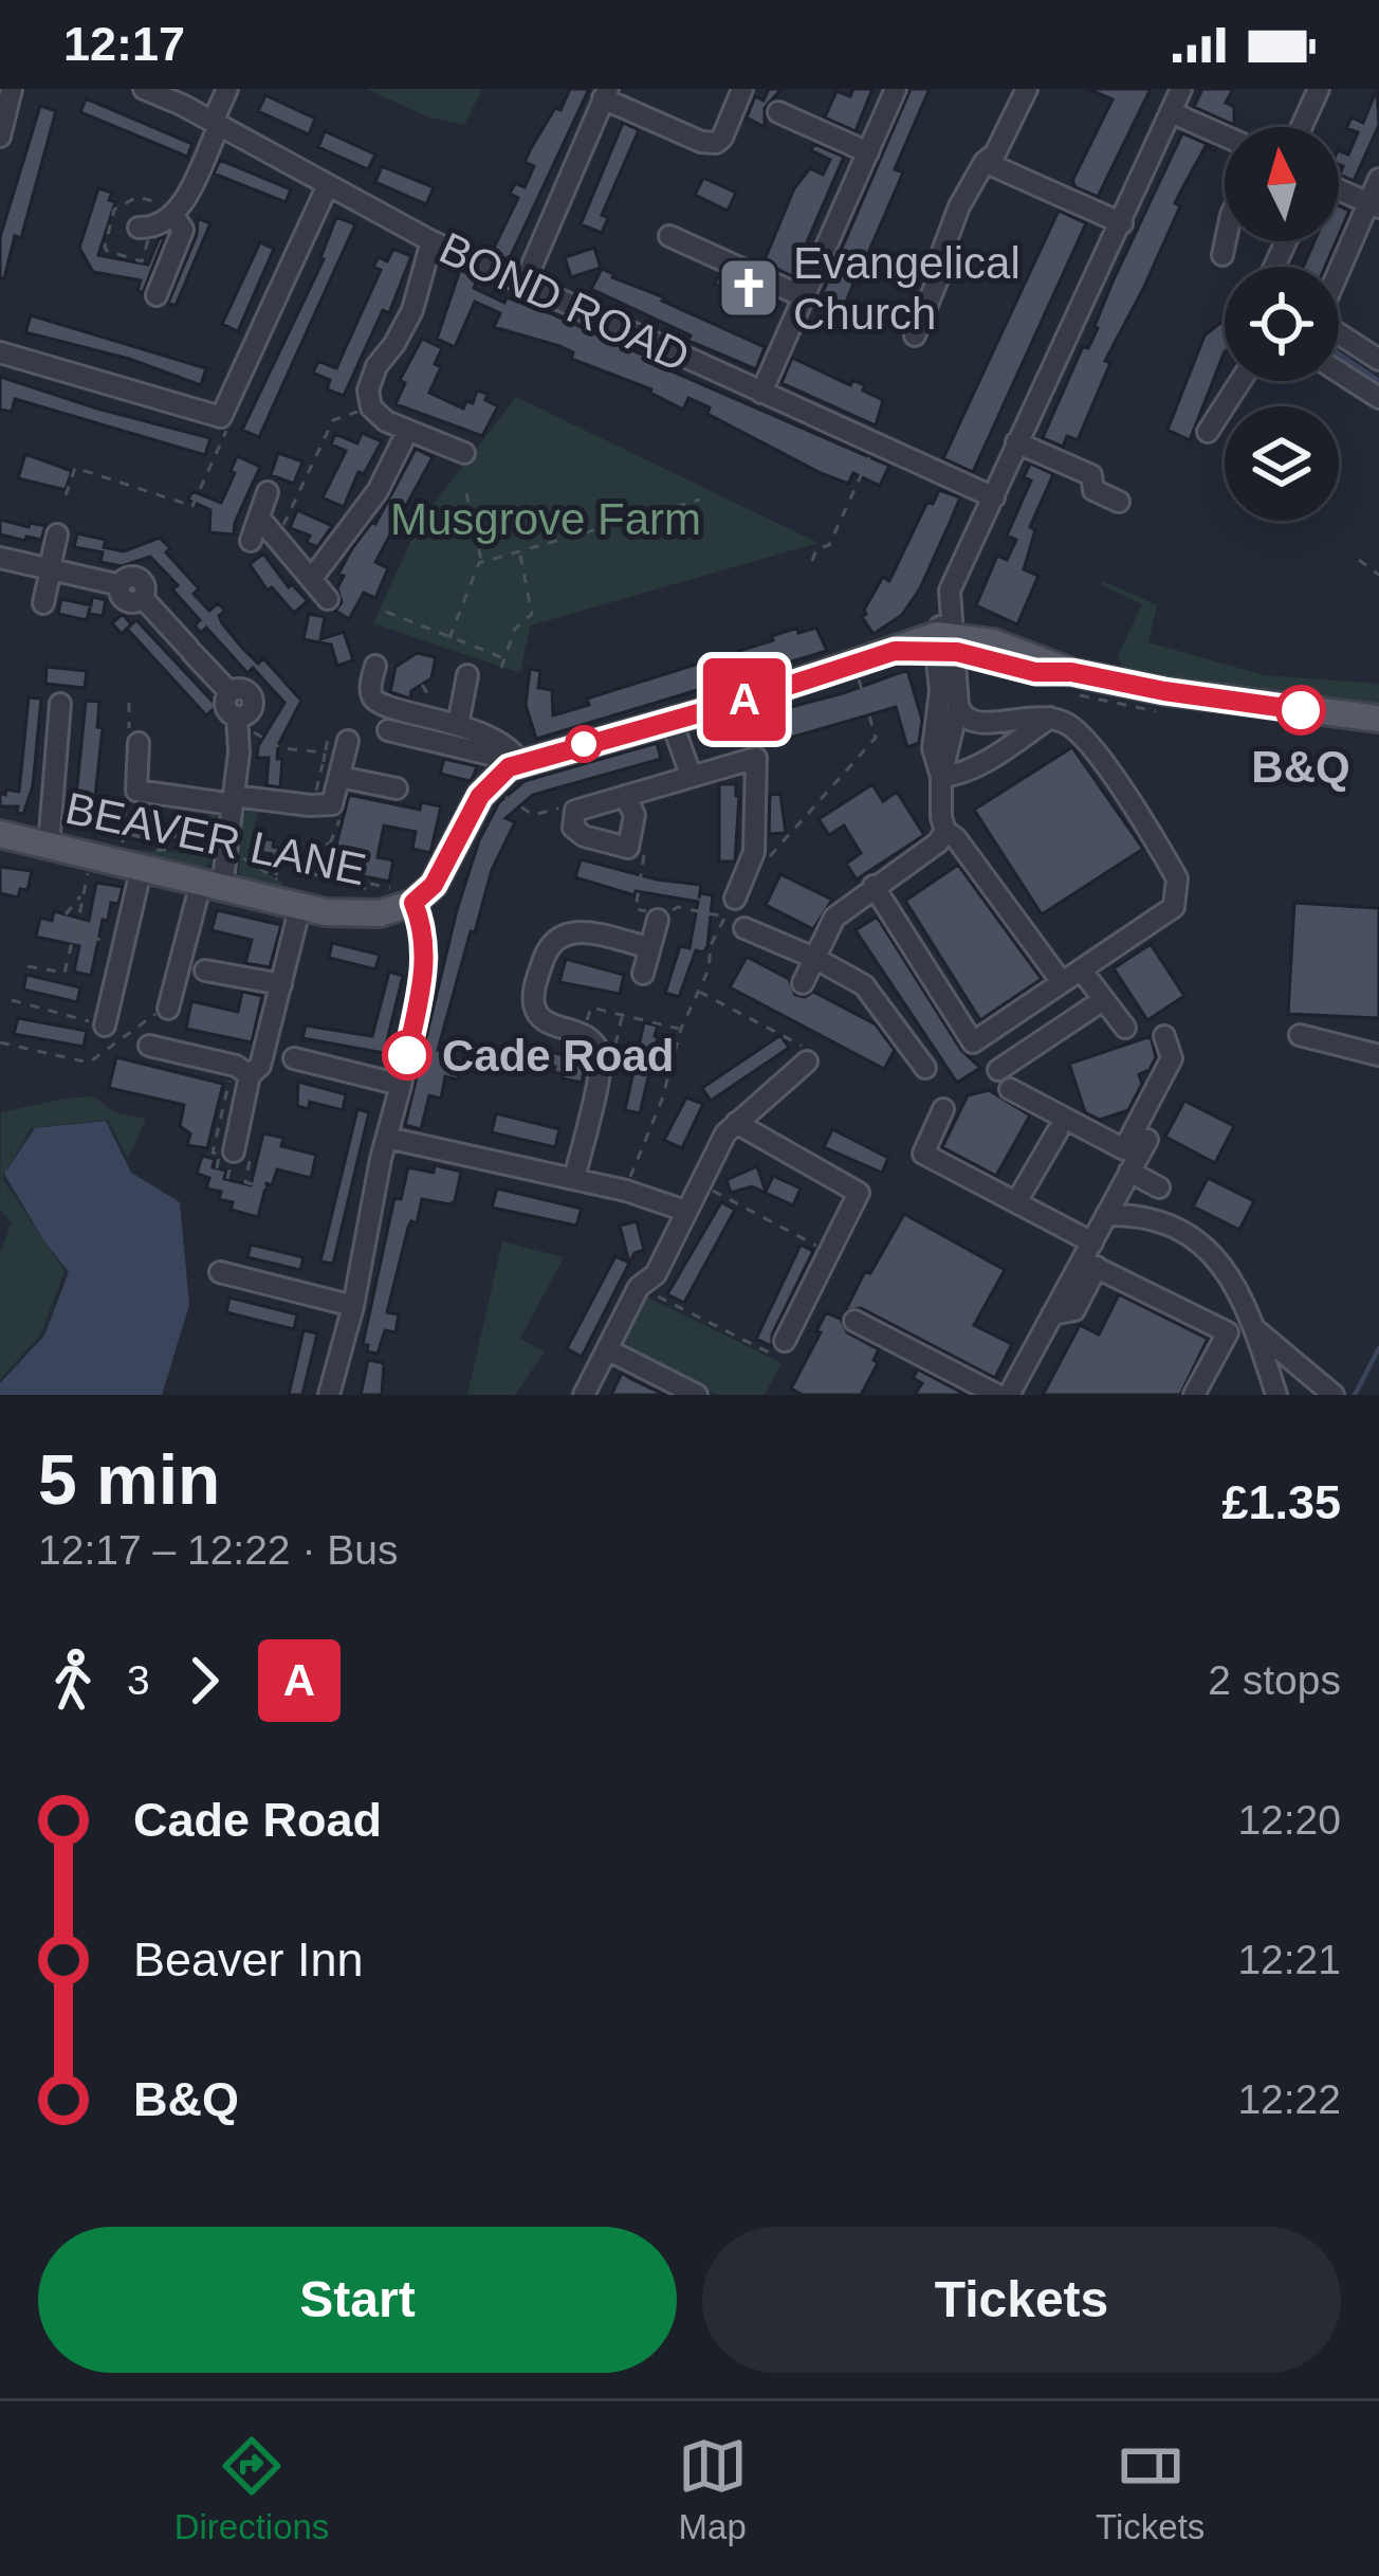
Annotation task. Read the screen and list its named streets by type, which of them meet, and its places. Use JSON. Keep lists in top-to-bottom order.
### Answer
{
  "streets": {
    "main road": ["BEAVER LANE"],
    "street": ["BOND ROAD"]
  },
  "parks": ["Musgrove Farm"],
  "places": {
    "church": ["Evangelical Church"],
    "other": ["B&Q", "Cade Road"]
  },
  "lines": ["bus line A"],
  "north": "top",
  "page": {
    "status": "12:17",
    "on_map": "A",
    "heading": ["5 min", "12:17 – 12:22 · Bus", "£1.35"],
    "legs": ["3", "A", "2 stops"],
    "list": [
      {
        "name": "Cade Road",
        "value": "12:20"
      },
      {
        "name": "Beaver Inn",
        "value": "12:21"
      },
      {
        "name": "B&Q",
        "value": "12:22"
      }
    ],
    "buttons": ["Start", "Tickets"],
    "tabs": ["Directions", "Map", "Tickets"]
  }
}
